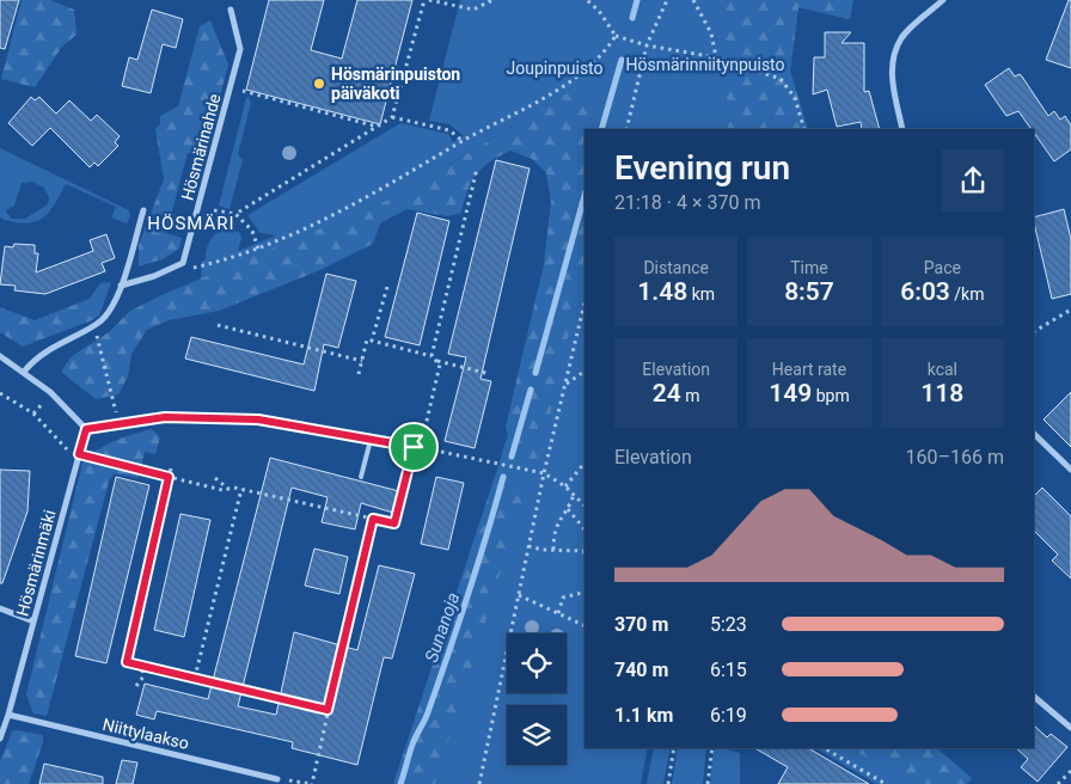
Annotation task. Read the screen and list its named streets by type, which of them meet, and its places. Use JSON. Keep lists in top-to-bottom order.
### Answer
{
  "streets": {
    "street": ["Hösmärinahde", "Hösmärinmäki", "Niittylaakso"]
  },
  "crossings": [
    ["Hösmärinmäki", "Niittylaakso"]
  ],
  "districts": ["HÖSMÄRI"],
  "water": ["Sunanoja"],
  "parks": ["Hösmärinniitynpuisto", "Joupinpuisto"],
  "places": ["Hösmärinpuiston päiväkoti"],
  "page": {
    "heading": ["Evening run", "21:18 · 4 × 370 m"],
    "stats": [
      ["Distance", "1.48 km"],
      ["Time", "8:57"],
      ["Pace", "6:03 /km"],
      ["Elevation", "24 m"],
      ["Heart rate", "149 bpm"],
      ["kcal", "118"]
    ],
    "chart": ["Elevation", "160–166 m"],
    "list": [
      {
        "name": "370 m",
        "note": "5:23"
      },
      {
        "name": "740 m",
        "note": "6:15"
      },
      {
        "name": "1.1 km",
        "note": "6:19"
      }
    ]
  }
}
